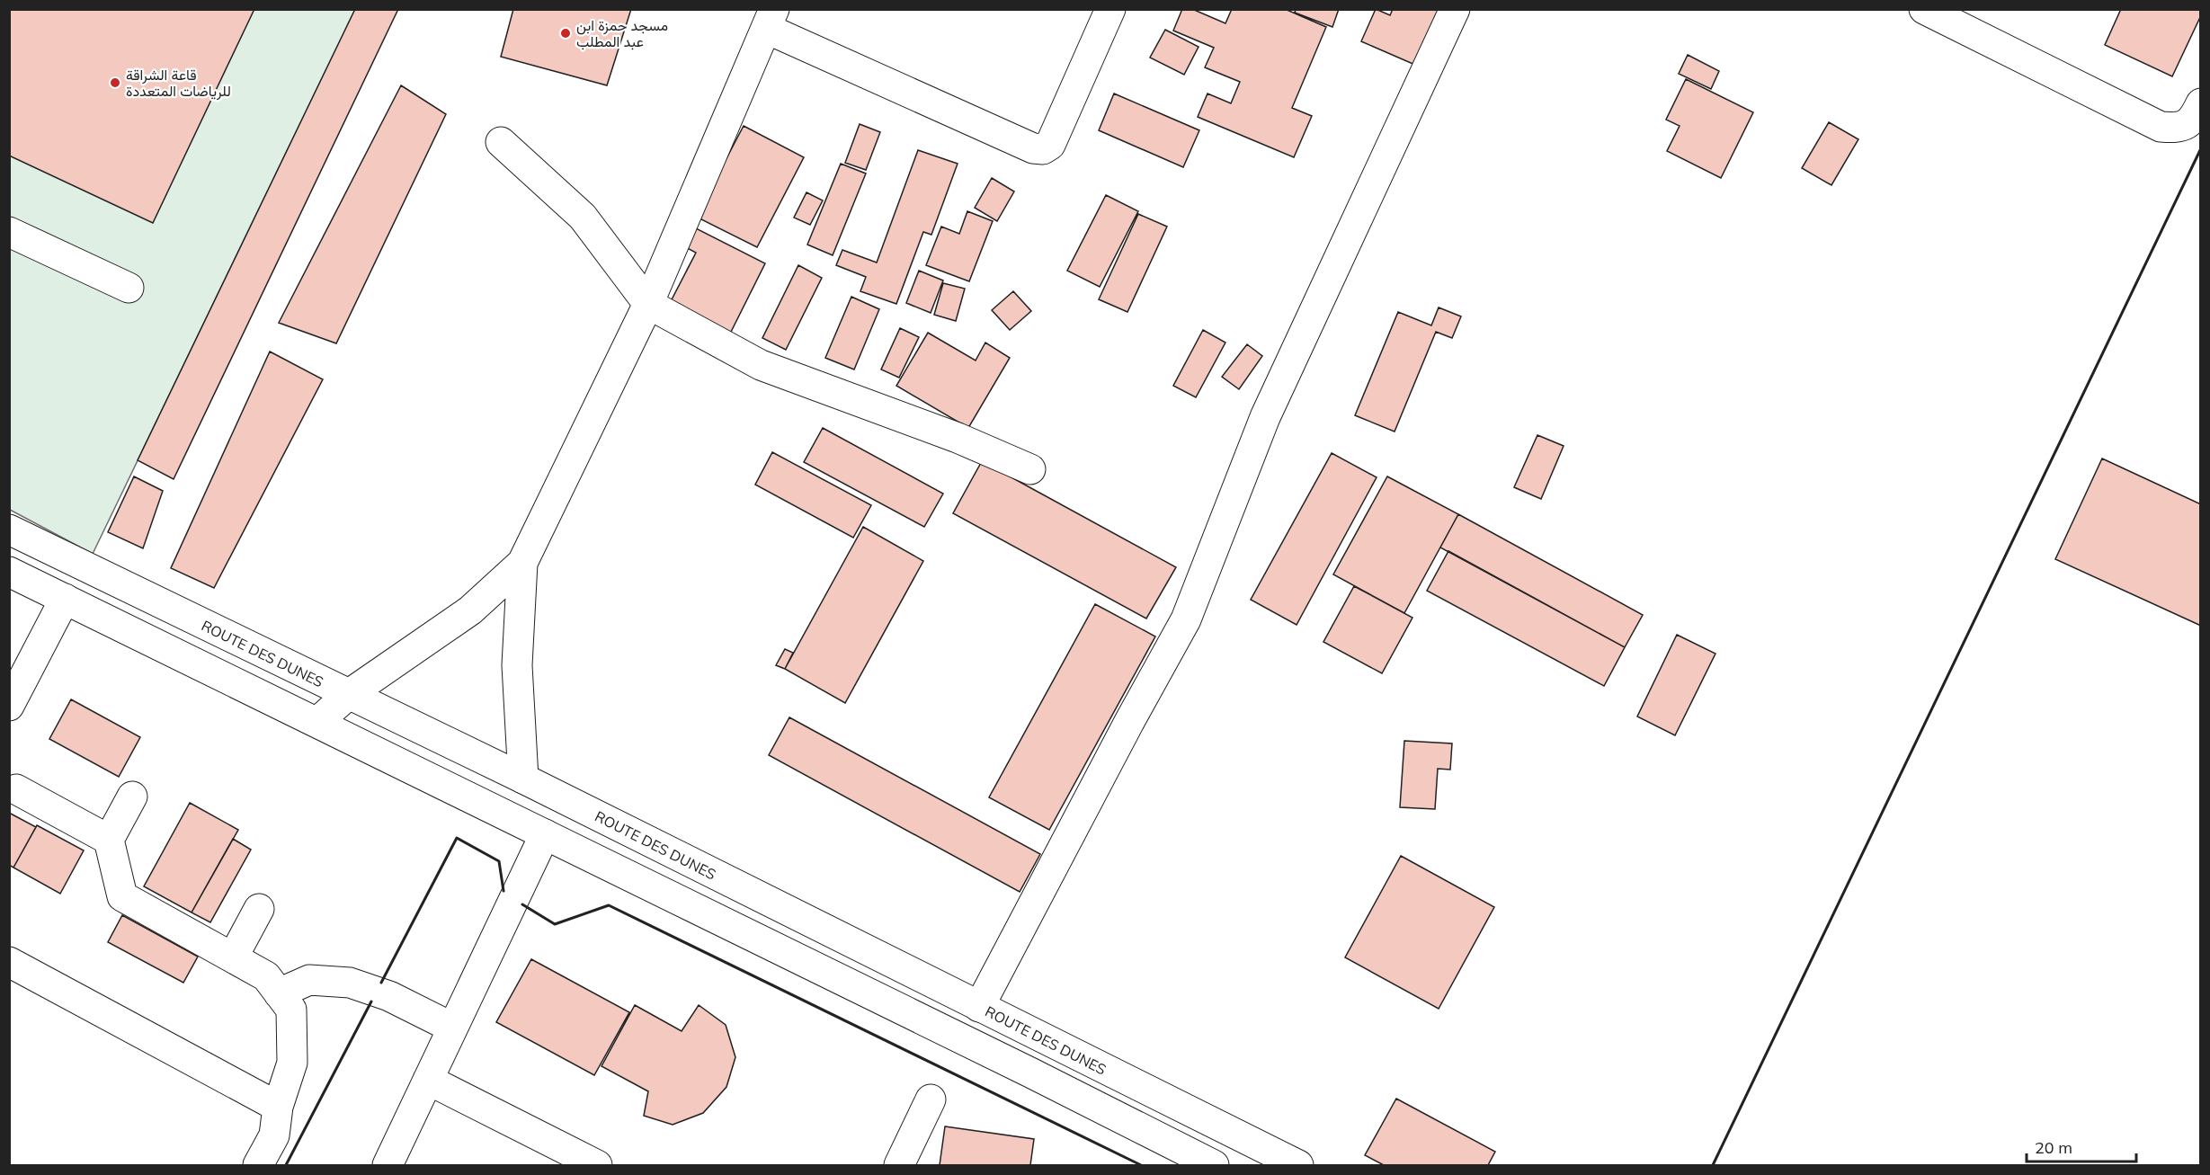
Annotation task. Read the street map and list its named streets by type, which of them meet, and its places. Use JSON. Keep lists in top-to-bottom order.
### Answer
{
  "streets": {
    "street": ["ROUTE DES DUNES"]
  },
  "places": ["مسجد حمزة ابن عبد المطلب", "قاعة الشراقة للرياضات المتعددة"],
  "scale_bar": "20 m"
}
